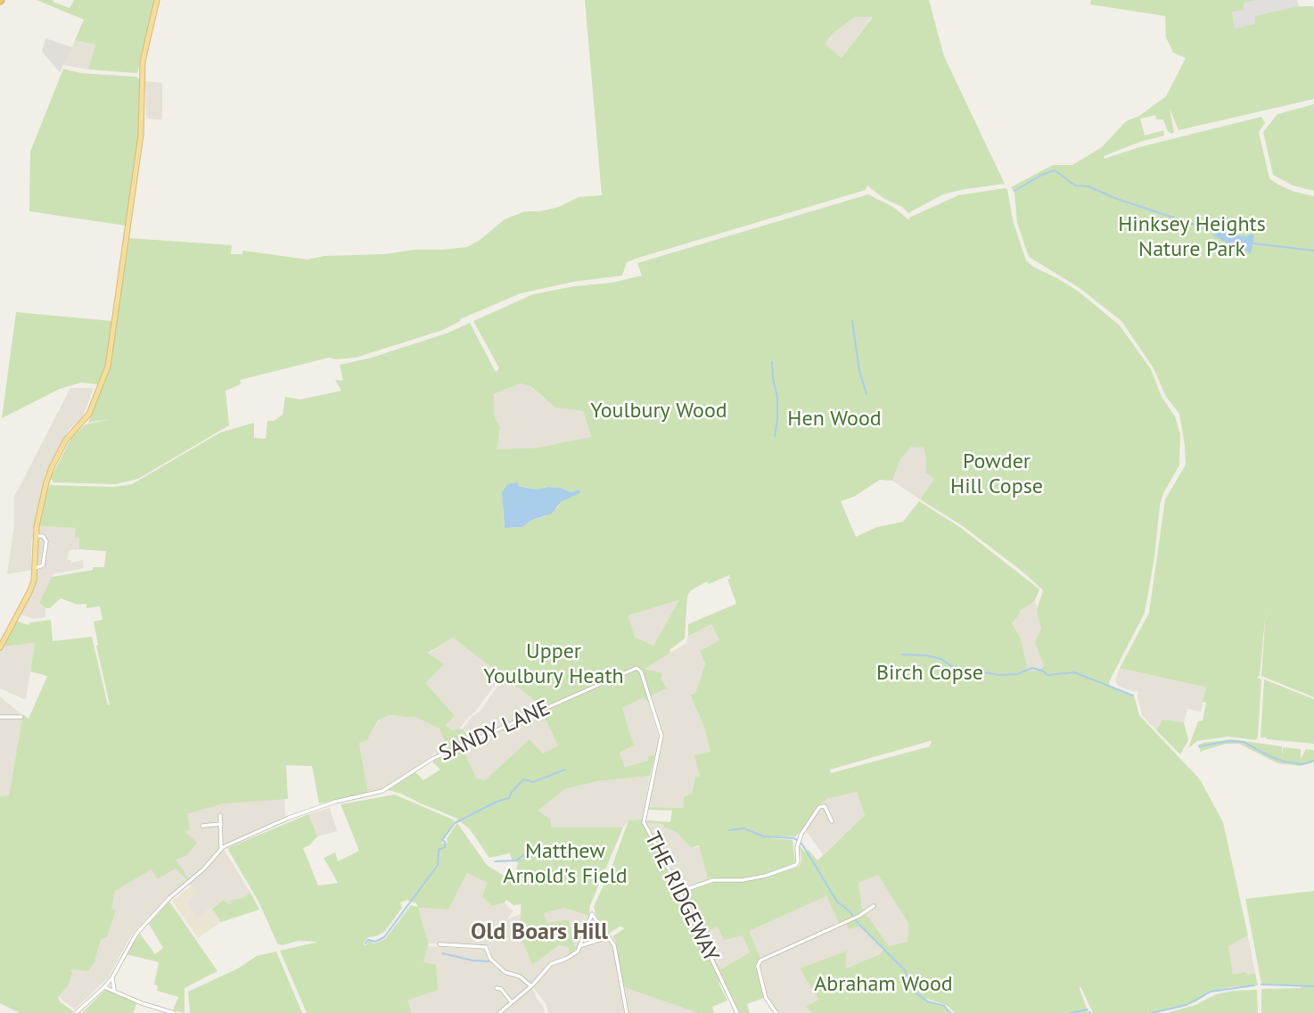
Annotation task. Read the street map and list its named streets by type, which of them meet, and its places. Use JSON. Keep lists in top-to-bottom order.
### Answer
{
  "streets": {
    "street": ["SANDY LANE", "THE RIDGEWAY"]
  },
  "crossings": [
    ["SANDY LANE", "THE RIDGEWAY"]
  ],
  "districts": ["Old Boars Hill"],
  "parks": [
    "Hinksey Heights Nature Park",
    "Youlbury Wood",
    "Hen Wood",
    "Powder Hill Copse",
    "Upper Youlbury Heath",
    "Birch Copse",
    "Matthew Arnold's Field",
    "Abraham Wood"
  ]
}
